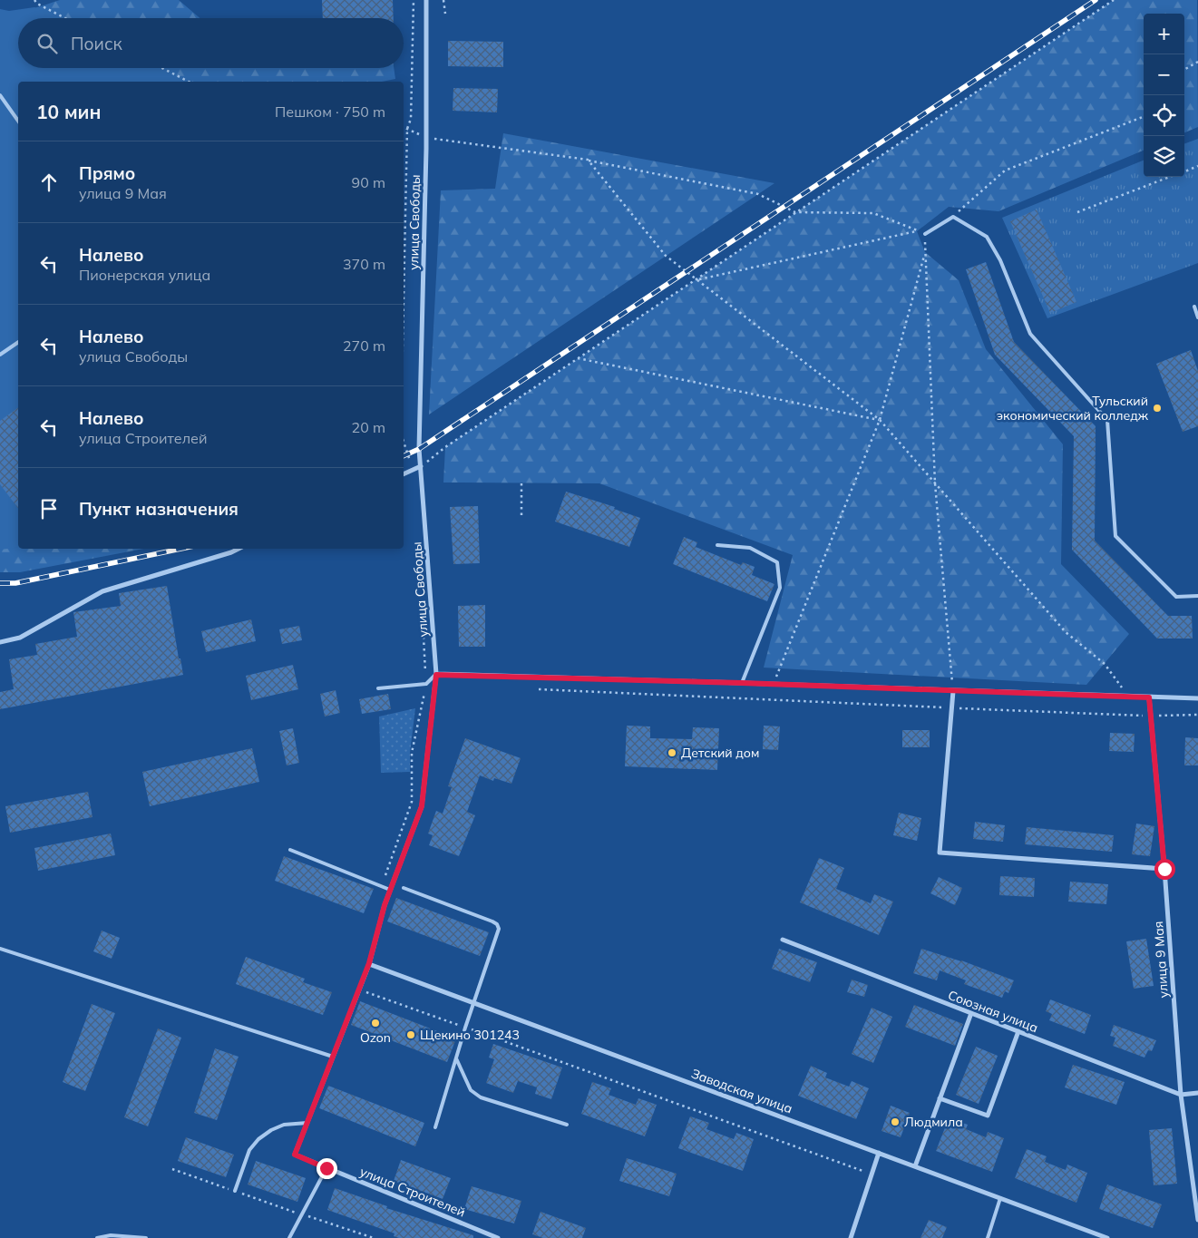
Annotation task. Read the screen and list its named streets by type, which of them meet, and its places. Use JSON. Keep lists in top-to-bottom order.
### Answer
{
  "streets": {
    "street": [
      "улица Свободы",
      "улица 9 Мая",
      "Союзная улица",
      "Заводская улица",
      "улица Строителей"
    ]
  },
  "crossings": [
    ["улица Свободы", "Заводская улица"],
    ["улица Свободы", "улица Строителей"],
    ["улица 9 Мая", "Союзная улица"]
  ],
  "places": [
    "Тульский экономический колледж",
    "Детский дом",
    "Ozon",
    "Щекино 301243",
    "Людмила"
  ],
  "page": {
    "map_buttons": ["+", "−"],
    "search": "Поиск",
    "heading": ["10 мин", "Пешком · 750 m"],
    "list": [
      ["Прямо", "улица 9 Мая", "90 m"],
      ["Налево", "Пионерская улица", "370 m"],
      ["Налево", "улица Свободы", "270 m"],
      ["Налево", "улица Строителей", "20 m"],
      "Пункт назначения"
    ]
  }
}
